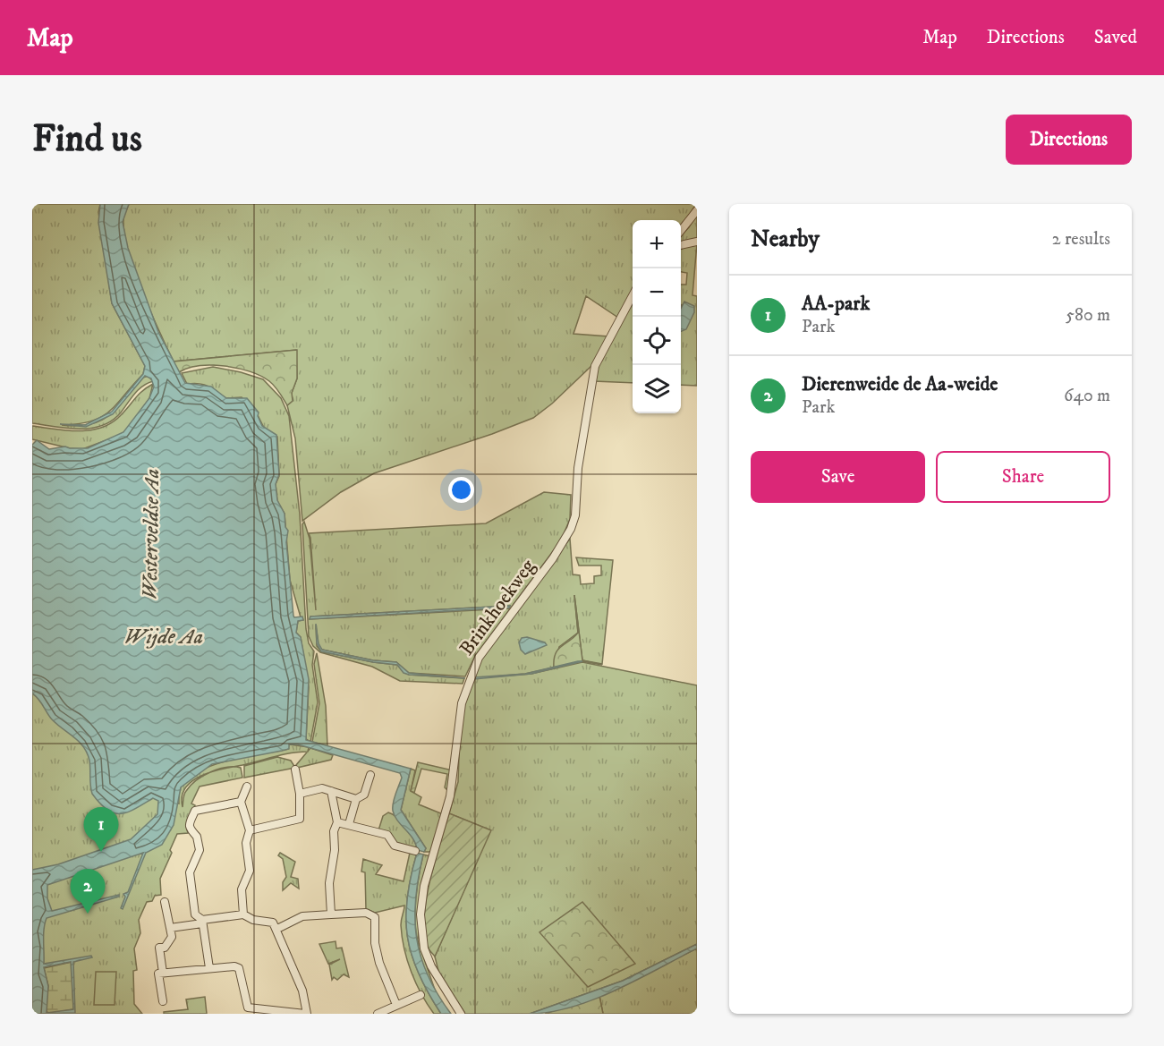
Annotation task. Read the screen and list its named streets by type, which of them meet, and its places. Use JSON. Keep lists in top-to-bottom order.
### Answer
{
  "streets": {
    "street": ["Brinkhoekweg"]
  },
  "water": ["Westerveldse Aa", "Wijde Aa"],
  "page": {
    "header": "Map",
    "nav": ["Map", "Directions", "Saved"],
    "buttons": [
      "Directions",
      ["Save", "Share"]
    ],
    "title": "Find us",
    "heading": ["Nearby", "2 results"],
    "map_buttons": ["+", "−"],
    "list": [
      {
        "mark": "1",
        "name": "AA-park",
        "note": "Park",
        "value": "580 m"
      },
      {
        "mark": "2",
        "name": "Dierenweide de Aa-weide",
        "note": "Park",
        "value": "640 m"
      }
    ],
    "pins": ["1", "2"]
  }
}
